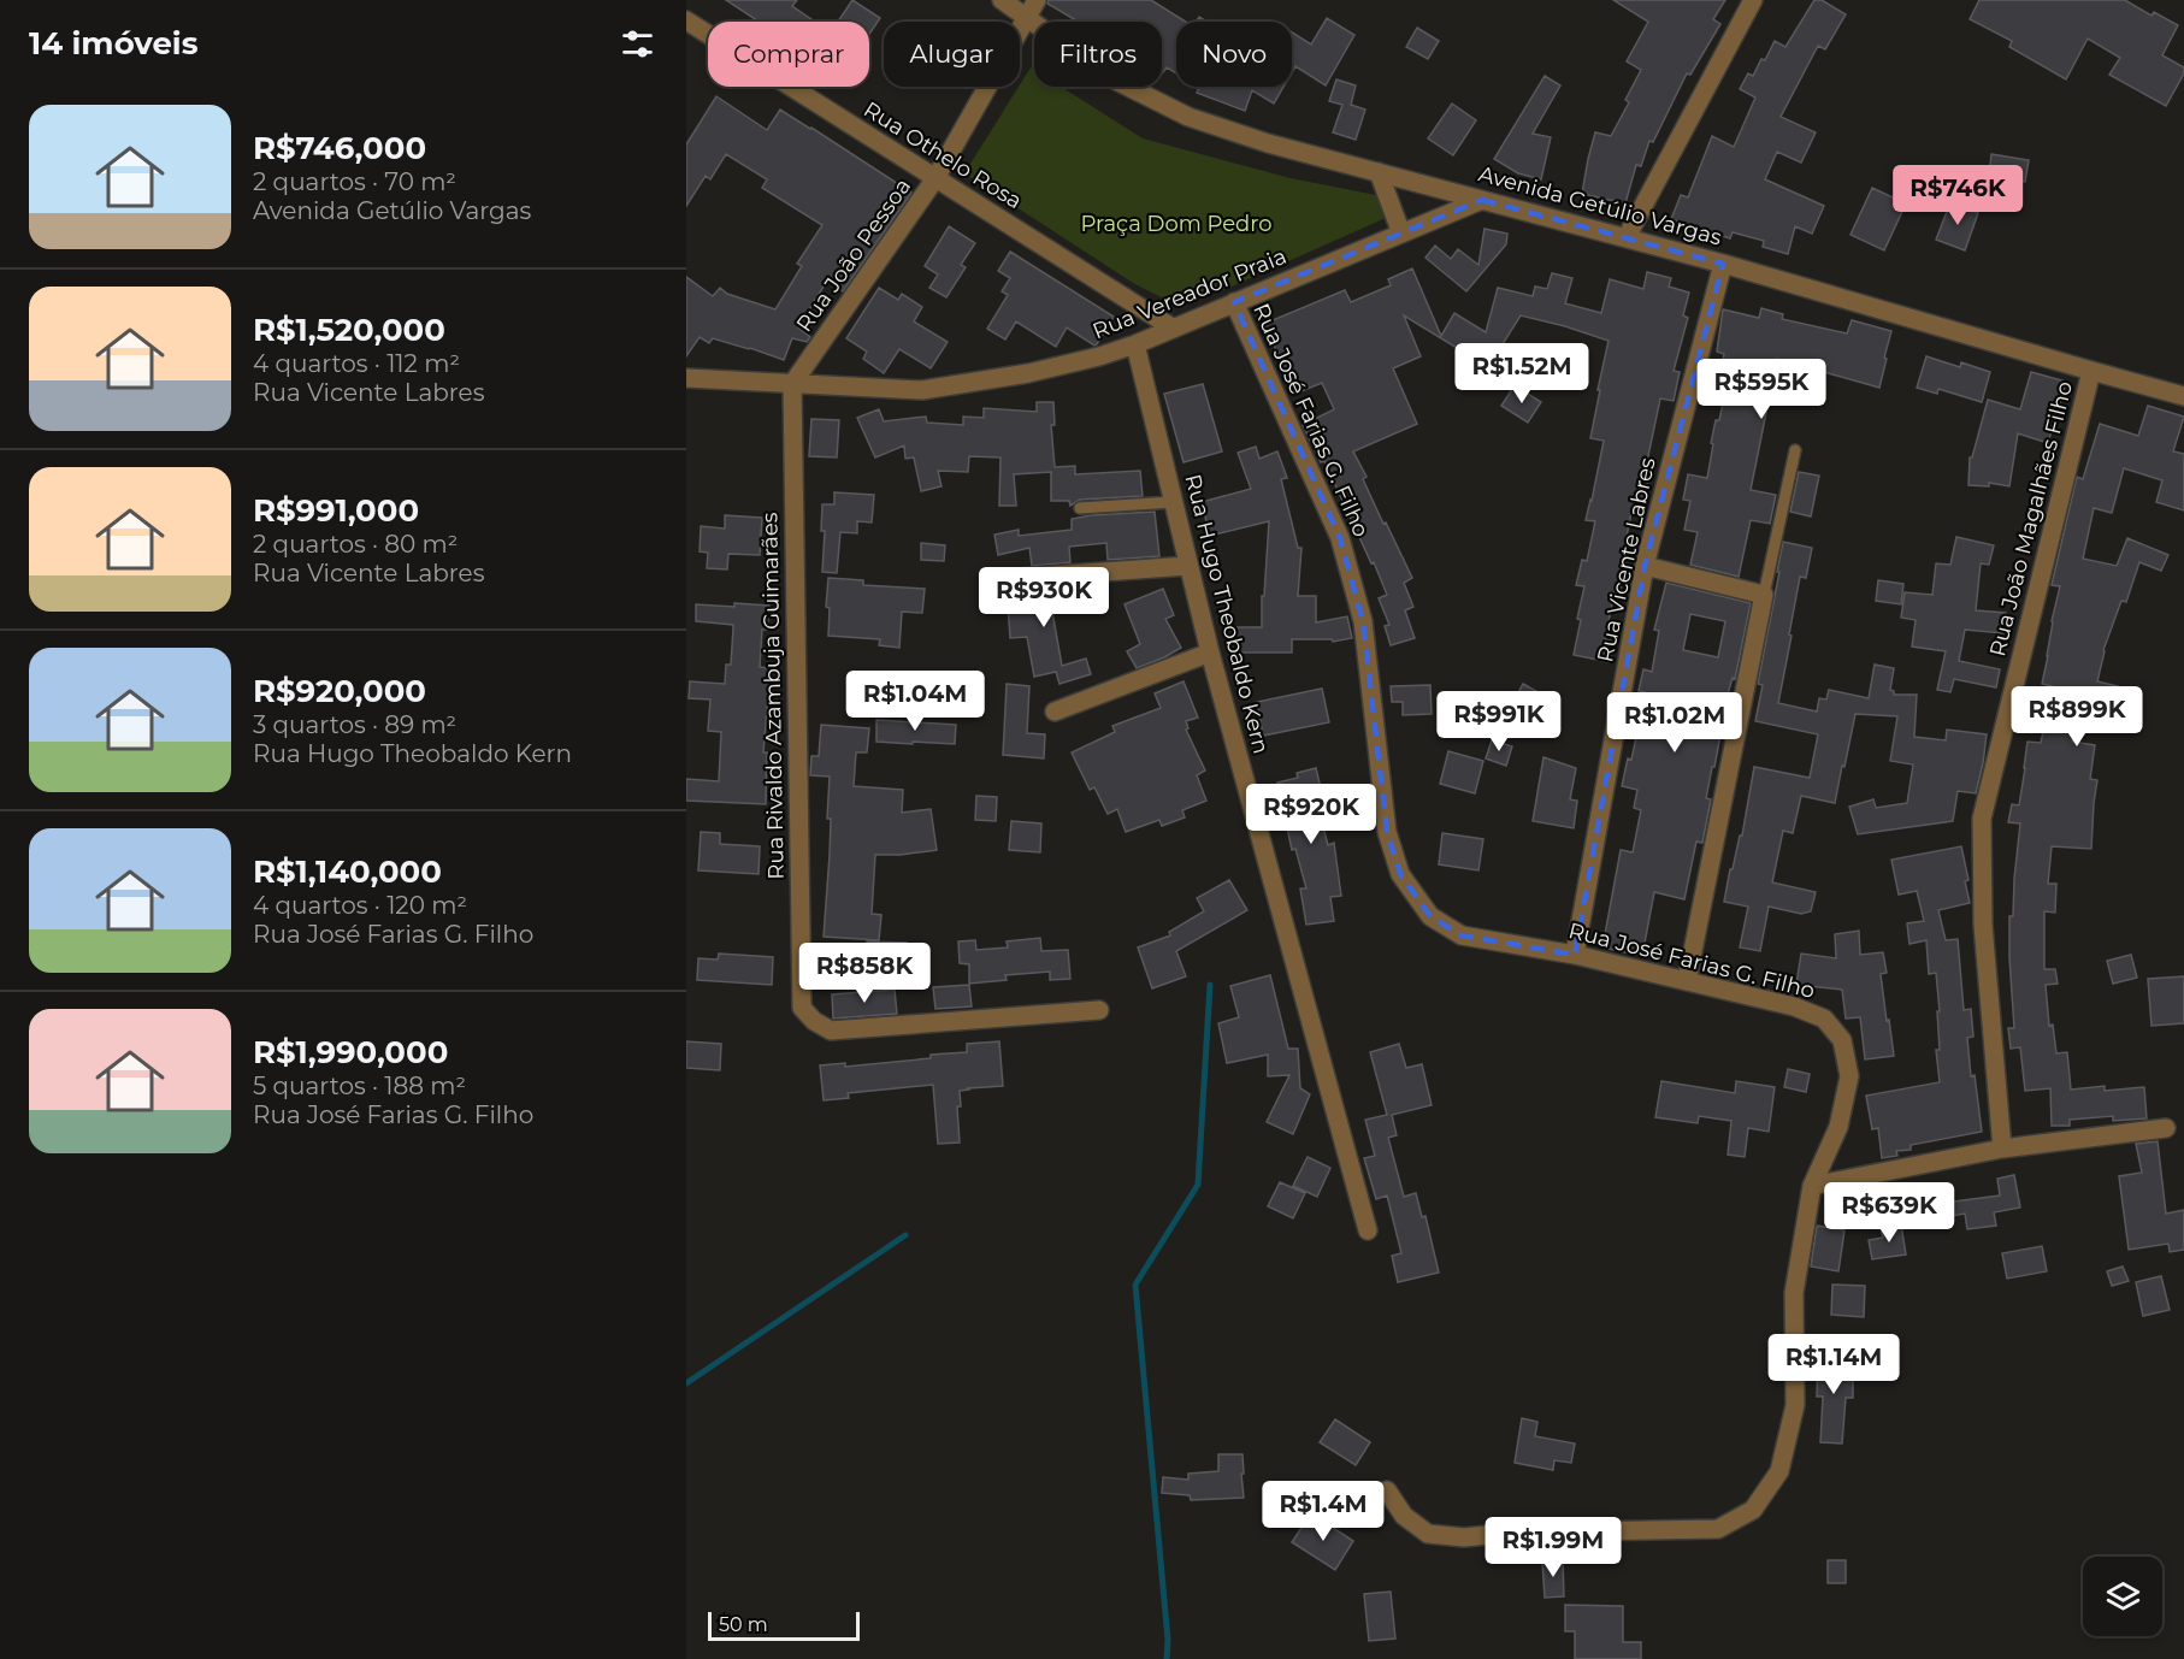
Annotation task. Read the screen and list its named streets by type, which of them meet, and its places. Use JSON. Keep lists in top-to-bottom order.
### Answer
{
  "streets": {
    "street": [
      "Rua Othelo Rosa",
      "Avenida Getúlio Vargas",
      "Rua João Pessoa",
      "Rua Vereador Praia",
      "Rua José Farias G. Filho",
      "Rua João Magalhães Filho",
      "Rua Vicente Labres",
      "Rua Hugo Theobaldo Kern",
      "Rua Rivaldo Azambuja Guimarães"
    ]
  },
  "crossings": [
    ["Rua Othelo Rosa", "Rua João Pessoa"],
    ["Rua Othelo Rosa", "Rua Vereador Praia"],
    ["Avenida Getúlio Vargas", "Rua João Pessoa"],
    ["Avenida Getúlio Vargas", "Rua Vereador Praia"],
    ["Avenida Getúlio Vargas", "Rua João Magalhães Filho"],
    ["Avenida Getúlio Vargas", "Rua Vicente Labres"],
    ["Rua João Pessoa", "Rua Vereador Praia"],
    ["Rua João Pessoa", "Rua Rivaldo Azambuja Guimarães"],
    ["Rua Vereador Praia", "Rua José Farias G. Filho"],
    ["Rua Vereador Praia", "Rua Hugo Theobaldo Kern"],
    ["Rua Vereador Praia", "Rua Rivaldo Azambuja Guimarães"],
    ["Rua José Farias G. Filho", "Rua Vicente Labres"]
  ],
  "parks": ["Praça Dom Pedro"],
  "scale_bar": "50 m",
  "page": {
    "heading": "14 imóveis",
    "chip": [
      "Comprar",
      "Alugar",
      "Filtros",
      "Novo"
    ],
    "list": [
      {
        "name": "R$746,000",
        "note": "2 quartos · 70 m² · Avenida Getúlio Vargas"
      },
      {
        "name": "R$1,520,000",
        "note": "4 quartos · 112 m² · Rua Vicente Labres"
      },
      {
        "name": "R$991,000",
        "note": "2 quartos · 80 m² · Rua Vicente Labres"
      },
      {
        "name": "R$920,000",
        "note": "3 quartos · 89 m² · Rua Hugo Theobaldo Kern"
      },
      {
        "name": "R$1,140,000",
        "note": "4 quartos · 120 m² · Rua José Farias G. Filho"
      },
      {
        "name": "R$1,990,000",
        "note": "5 quartos · 188 m² · Rua José Farias G. Filho"
      }
    ],
    "price": [
      "R$746K",
      "R$1.52M",
      "R$595K",
      "R$930K",
      "R$1.04M",
      "R$899K",
      "R$991K",
      "R$1.02M",
      "R$920K",
      "R$858K",
      "R$639K",
      "R$1.14M",
      "R$1.4M",
      "R$1.99M"
    ],
    "scale": "50 m"
  }
}
